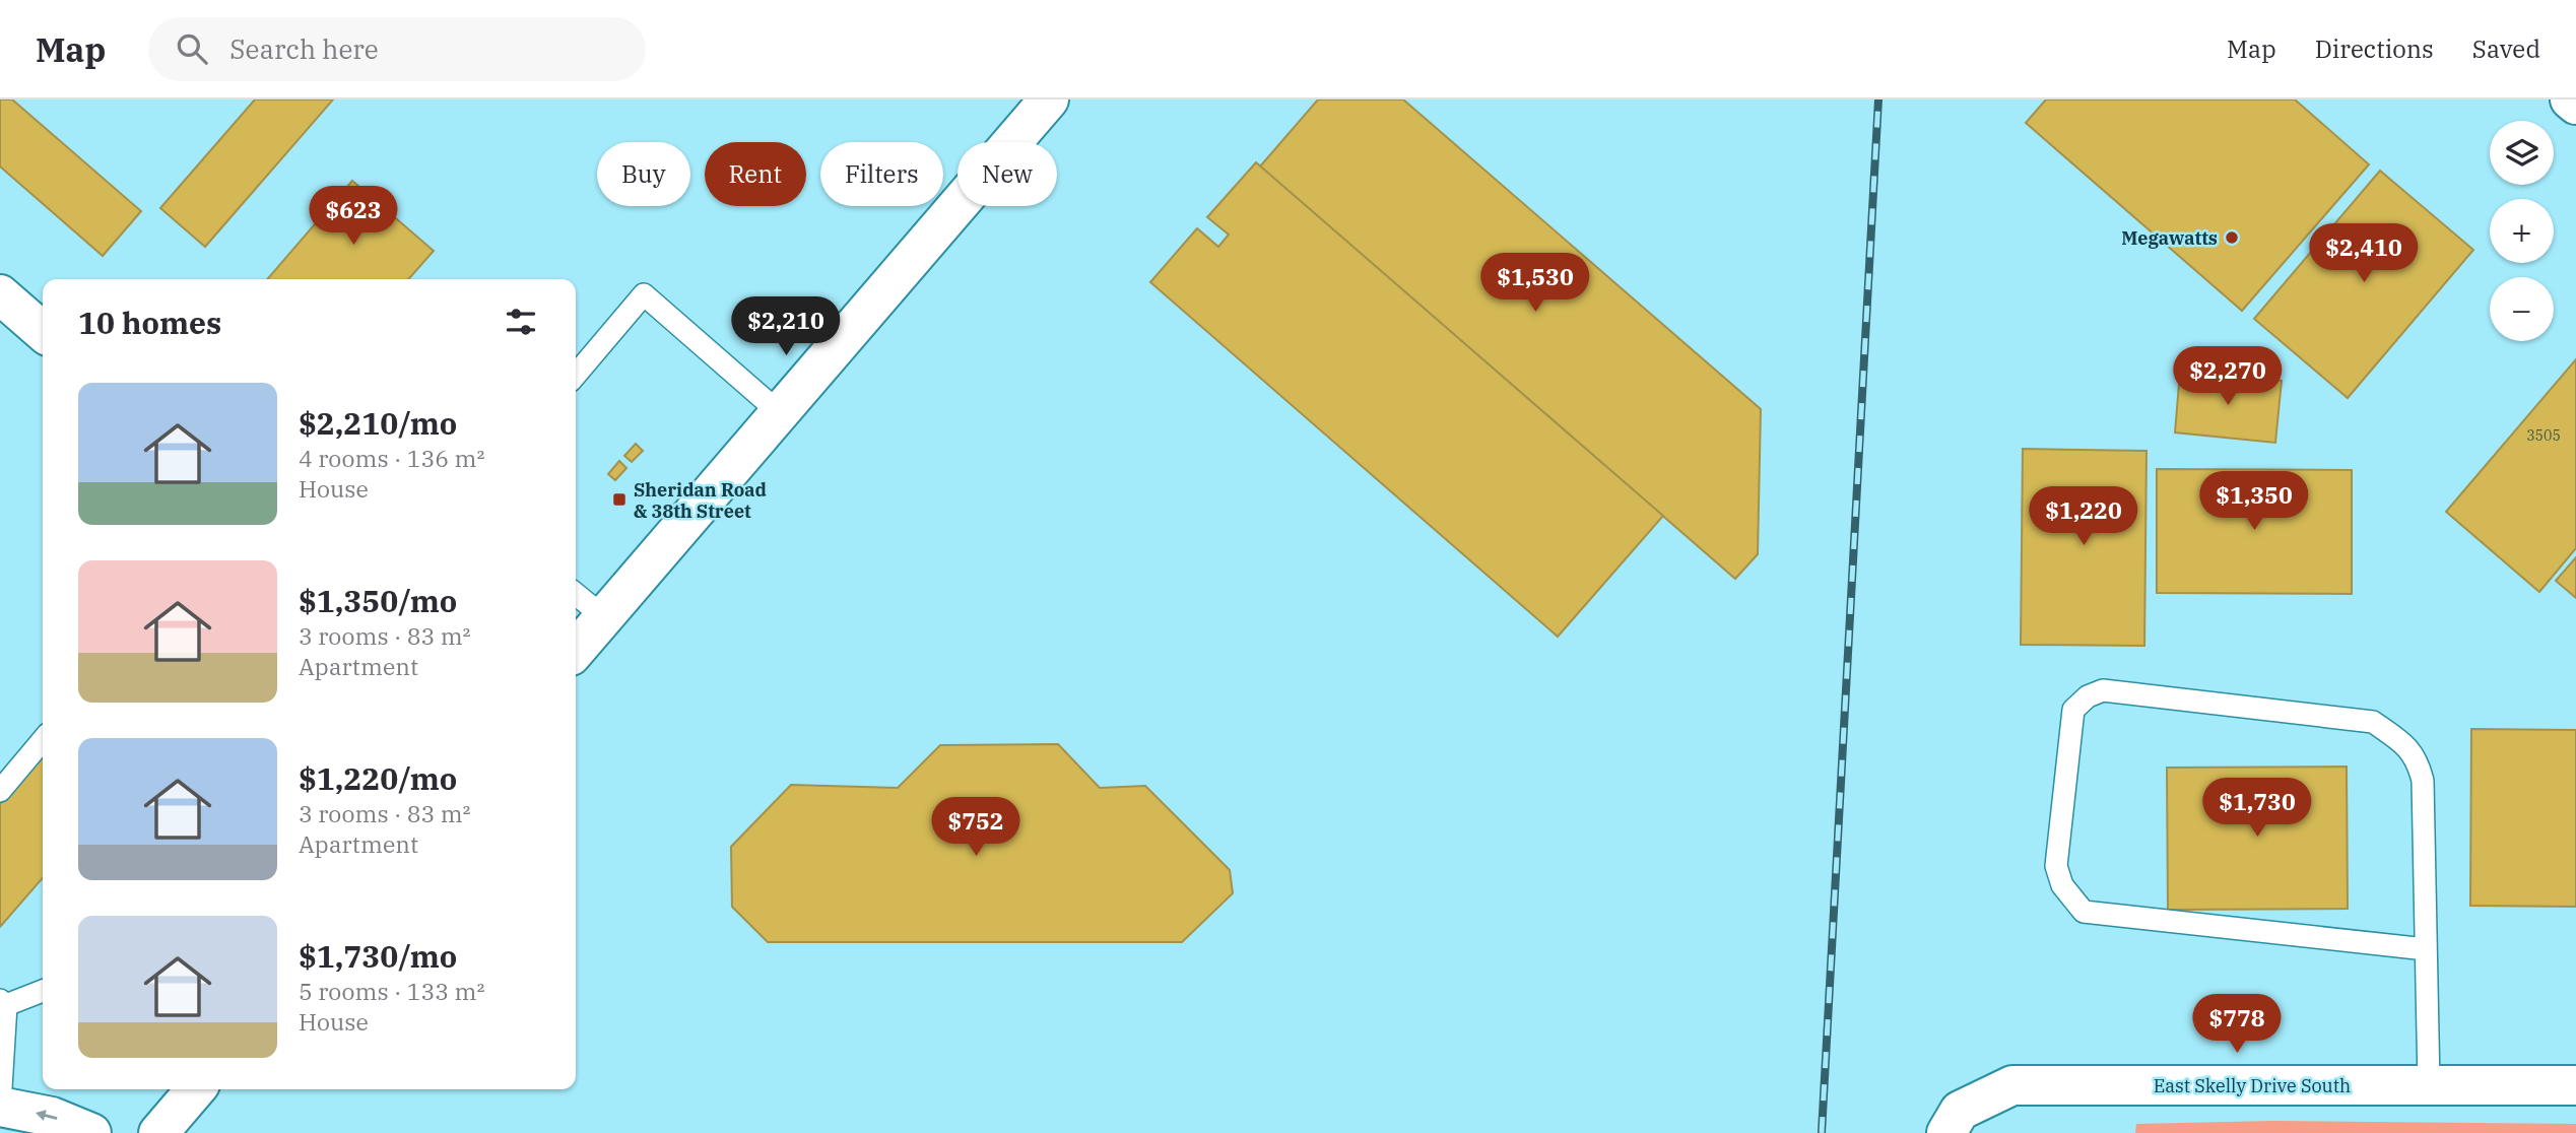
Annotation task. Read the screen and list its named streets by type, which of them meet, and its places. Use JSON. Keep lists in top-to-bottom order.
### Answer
{
  "streets": {
    "main road": ["East Skelly Drive South"]
  },
  "places": {
    "other": ["Megawatts"],
    "transit": ["Sheridan Road & 38th Street"]
  },
  "house_numbers": ["3505"],
  "page": {
    "header": "Map",
    "search": "Search here",
    "nav": ["Map", "Directions", "Saved"],
    "map_buttons": ["+", "−"],
    "chip": [
      "Buy",
      "Rent",
      "Filters",
      "New"
    ],
    "price": [
      "$623",
      "$2,410",
      "$1,530",
      "$2,210",
      "$2,270",
      "$1,350",
      "$1,220",
      "$1,730",
      "$752",
      "$778"
    ],
    "heading": "10 homes",
    "list": [
      {
        "name": "$2,210/mo",
        "note": "4 rooms · 136 m² · House"
      },
      {
        "name": "$1,350/mo",
        "note": "3 rooms · 83 m² · Apartment"
      },
      {
        "name": "$1,220/mo",
        "note": "3 rooms · 83 m² · Apartment"
      },
      {
        "name": "$1,730/mo",
        "note": "5 rooms · 133 m² · House"
      }
    ]
  }
}
